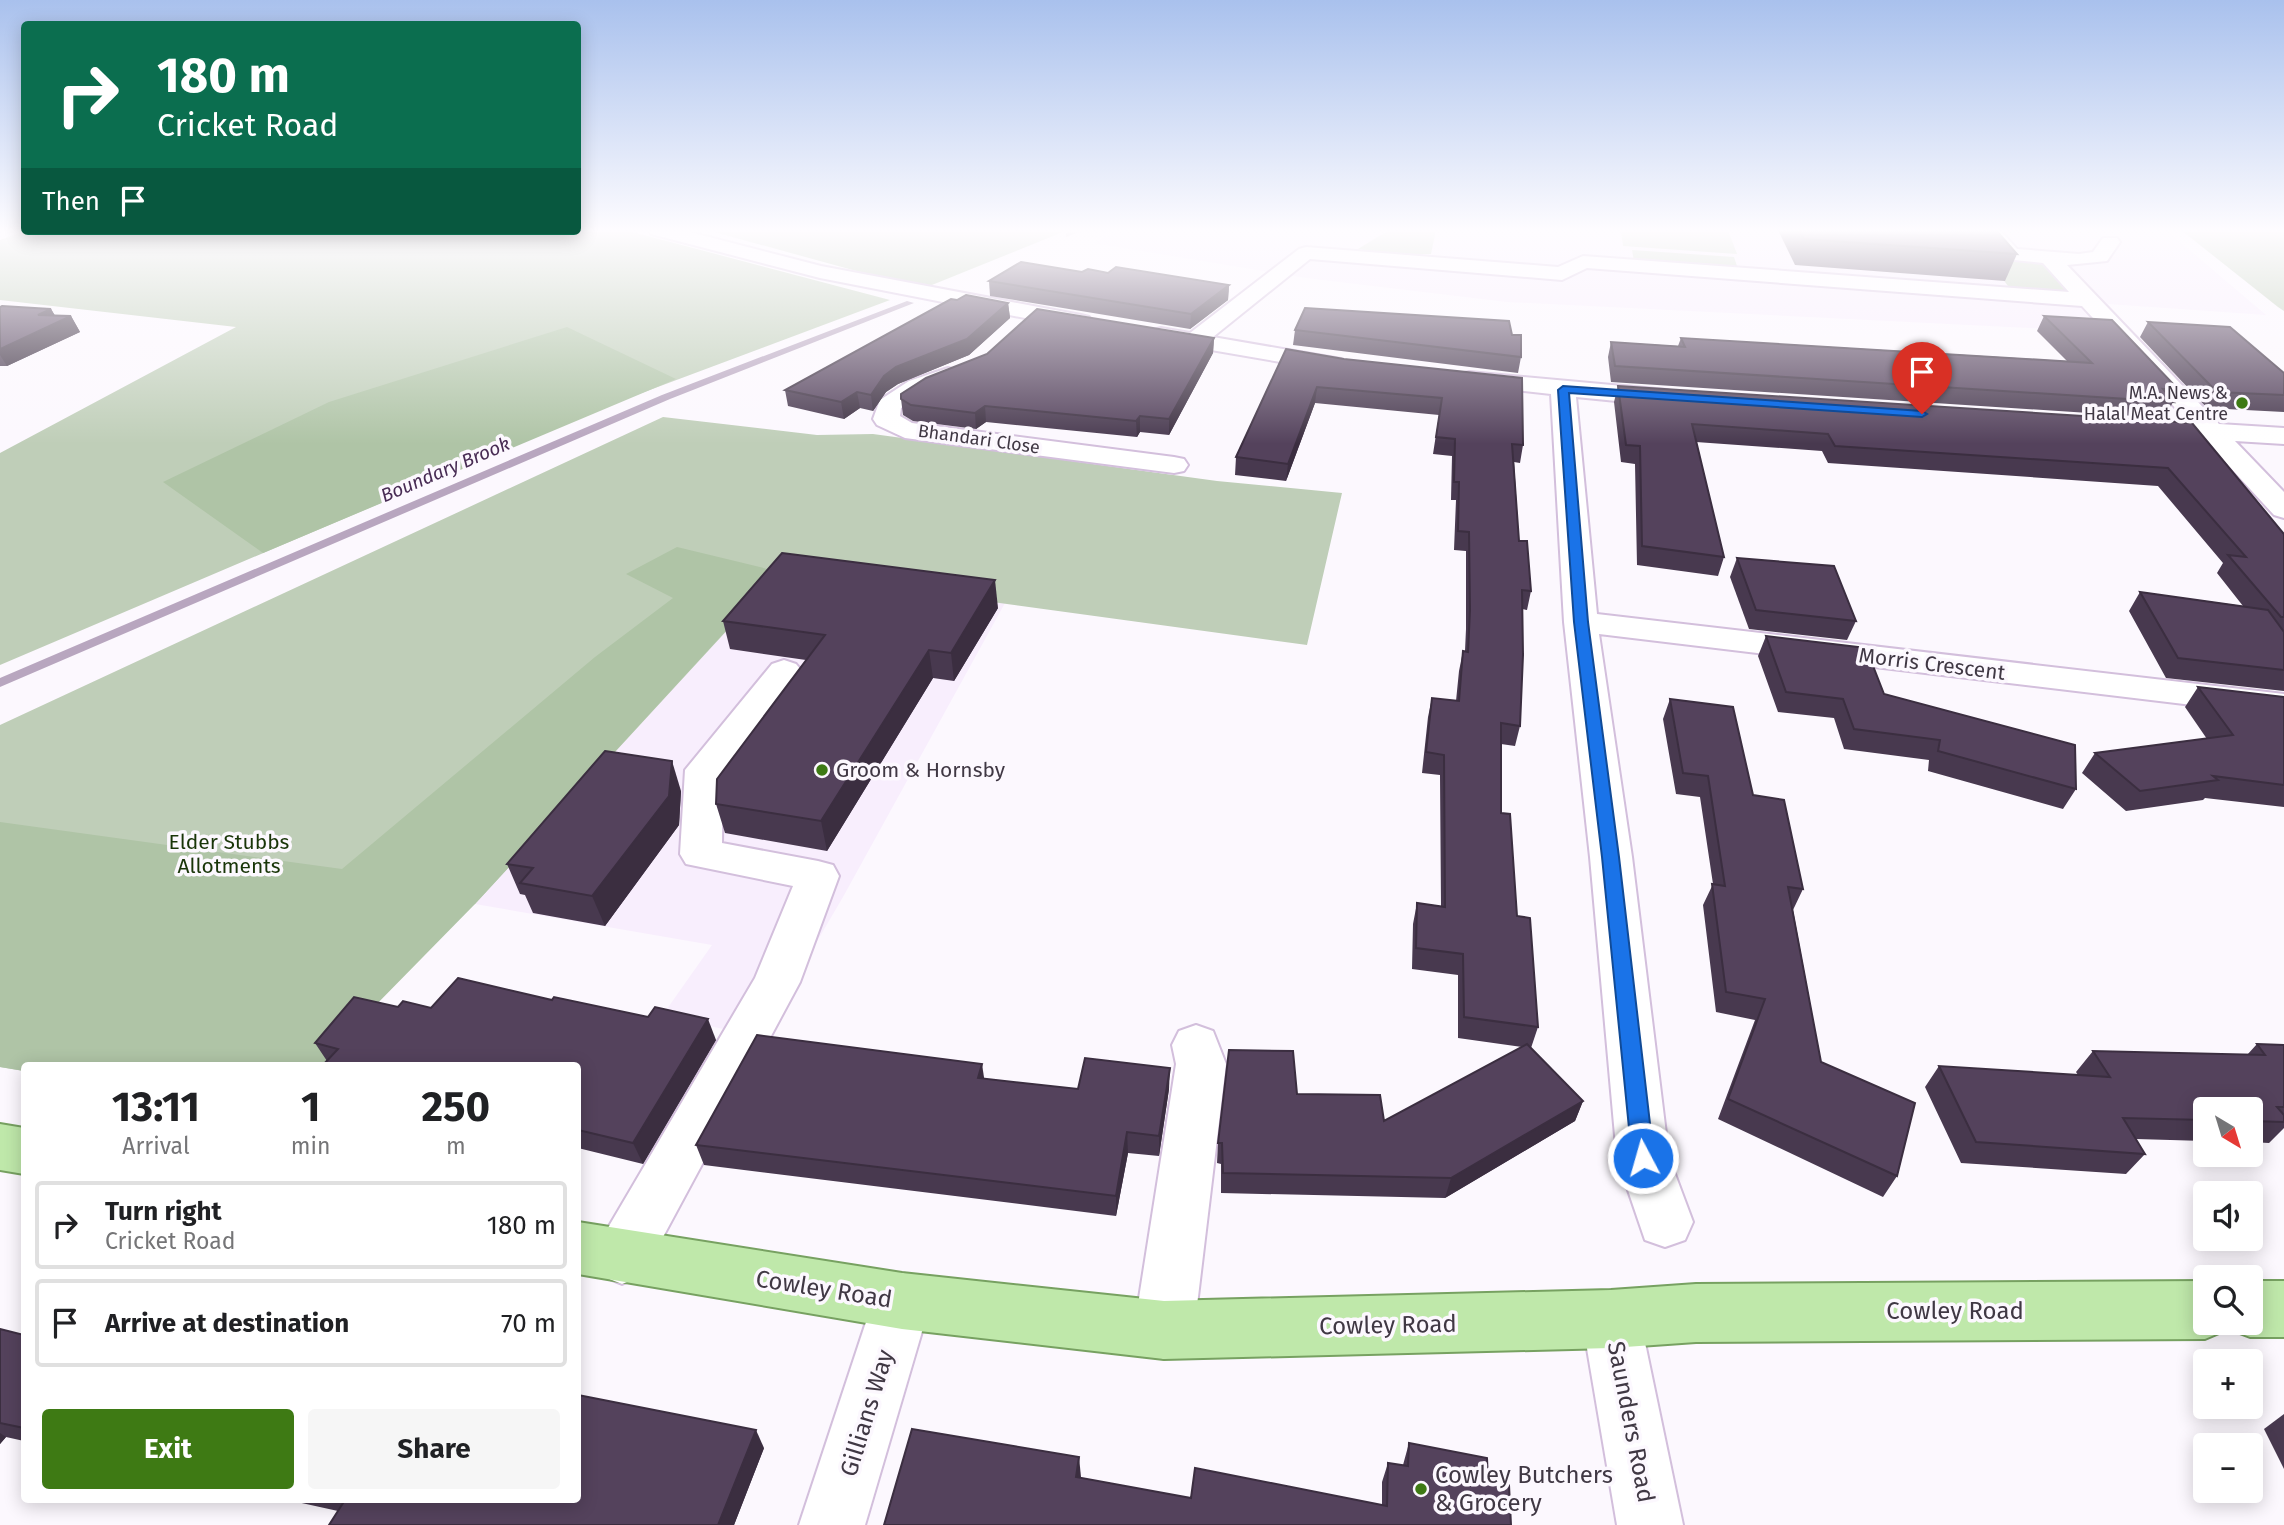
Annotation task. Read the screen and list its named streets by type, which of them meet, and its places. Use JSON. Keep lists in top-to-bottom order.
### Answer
{
  "streets": {
    "main road": ["Cowley Road"],
    "street": [
      "Bhandari Close",
      "Morris Crescent",
      "Gillians Way",
      "Saunders Road"
    ]
  },
  "crossings": [
    ["Cowley Road", "Gillians Way"],
    ["Cowley Road", "Saunders Road"]
  ],
  "water": ["Boundary Brook"],
  "parks": ["Elder Stubbs Allotments"],
  "places": ["M.A. News & Halal Meat Centre", "Groom & Hornsby", "Cowley Butchers & Grocery"],
  "north": "bottom right",
  "page": {
    "turn": ["180 m", "Cricket Road"],
    "then": "Then",
    "eta": [
      "13:11",
      "Arrival",
      "1",
      "min",
      "250",
      "m"
    ],
    "map_buttons": ["+", "−"],
    "list": [
      {
        "name": "Turn right",
        "note": "Cricket Road",
        "value": "180 m"
      },
      {
        "name": "Arrive at destination",
        "value": "70 m"
      }
    ],
    "buttons": ["Exit", "Share"]
  }
}
